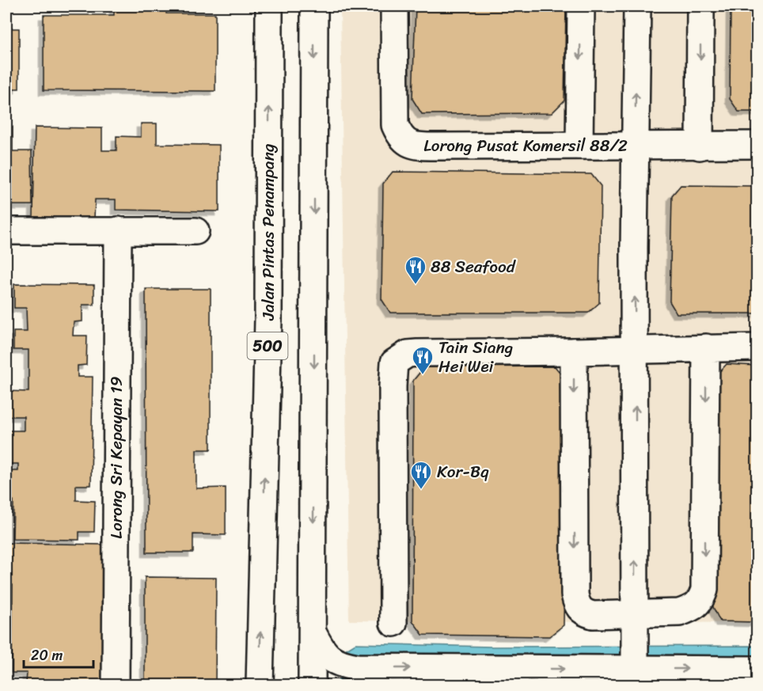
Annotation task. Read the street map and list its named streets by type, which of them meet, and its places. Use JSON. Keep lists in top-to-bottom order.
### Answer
{
  "streets": {
    "street": [
      "Lorong Pusat Komersil 88/2",
      "Jalan Pintas Penampang",
      "500",
      "Lorong Sri Kepayan 19"
    ]
  },
  "places": {
    "restaurant": ["88 Seafood", "Tain Siang Hei Wei", "Kor-Bq"]
  },
  "scale_bar": "20 m"
}
